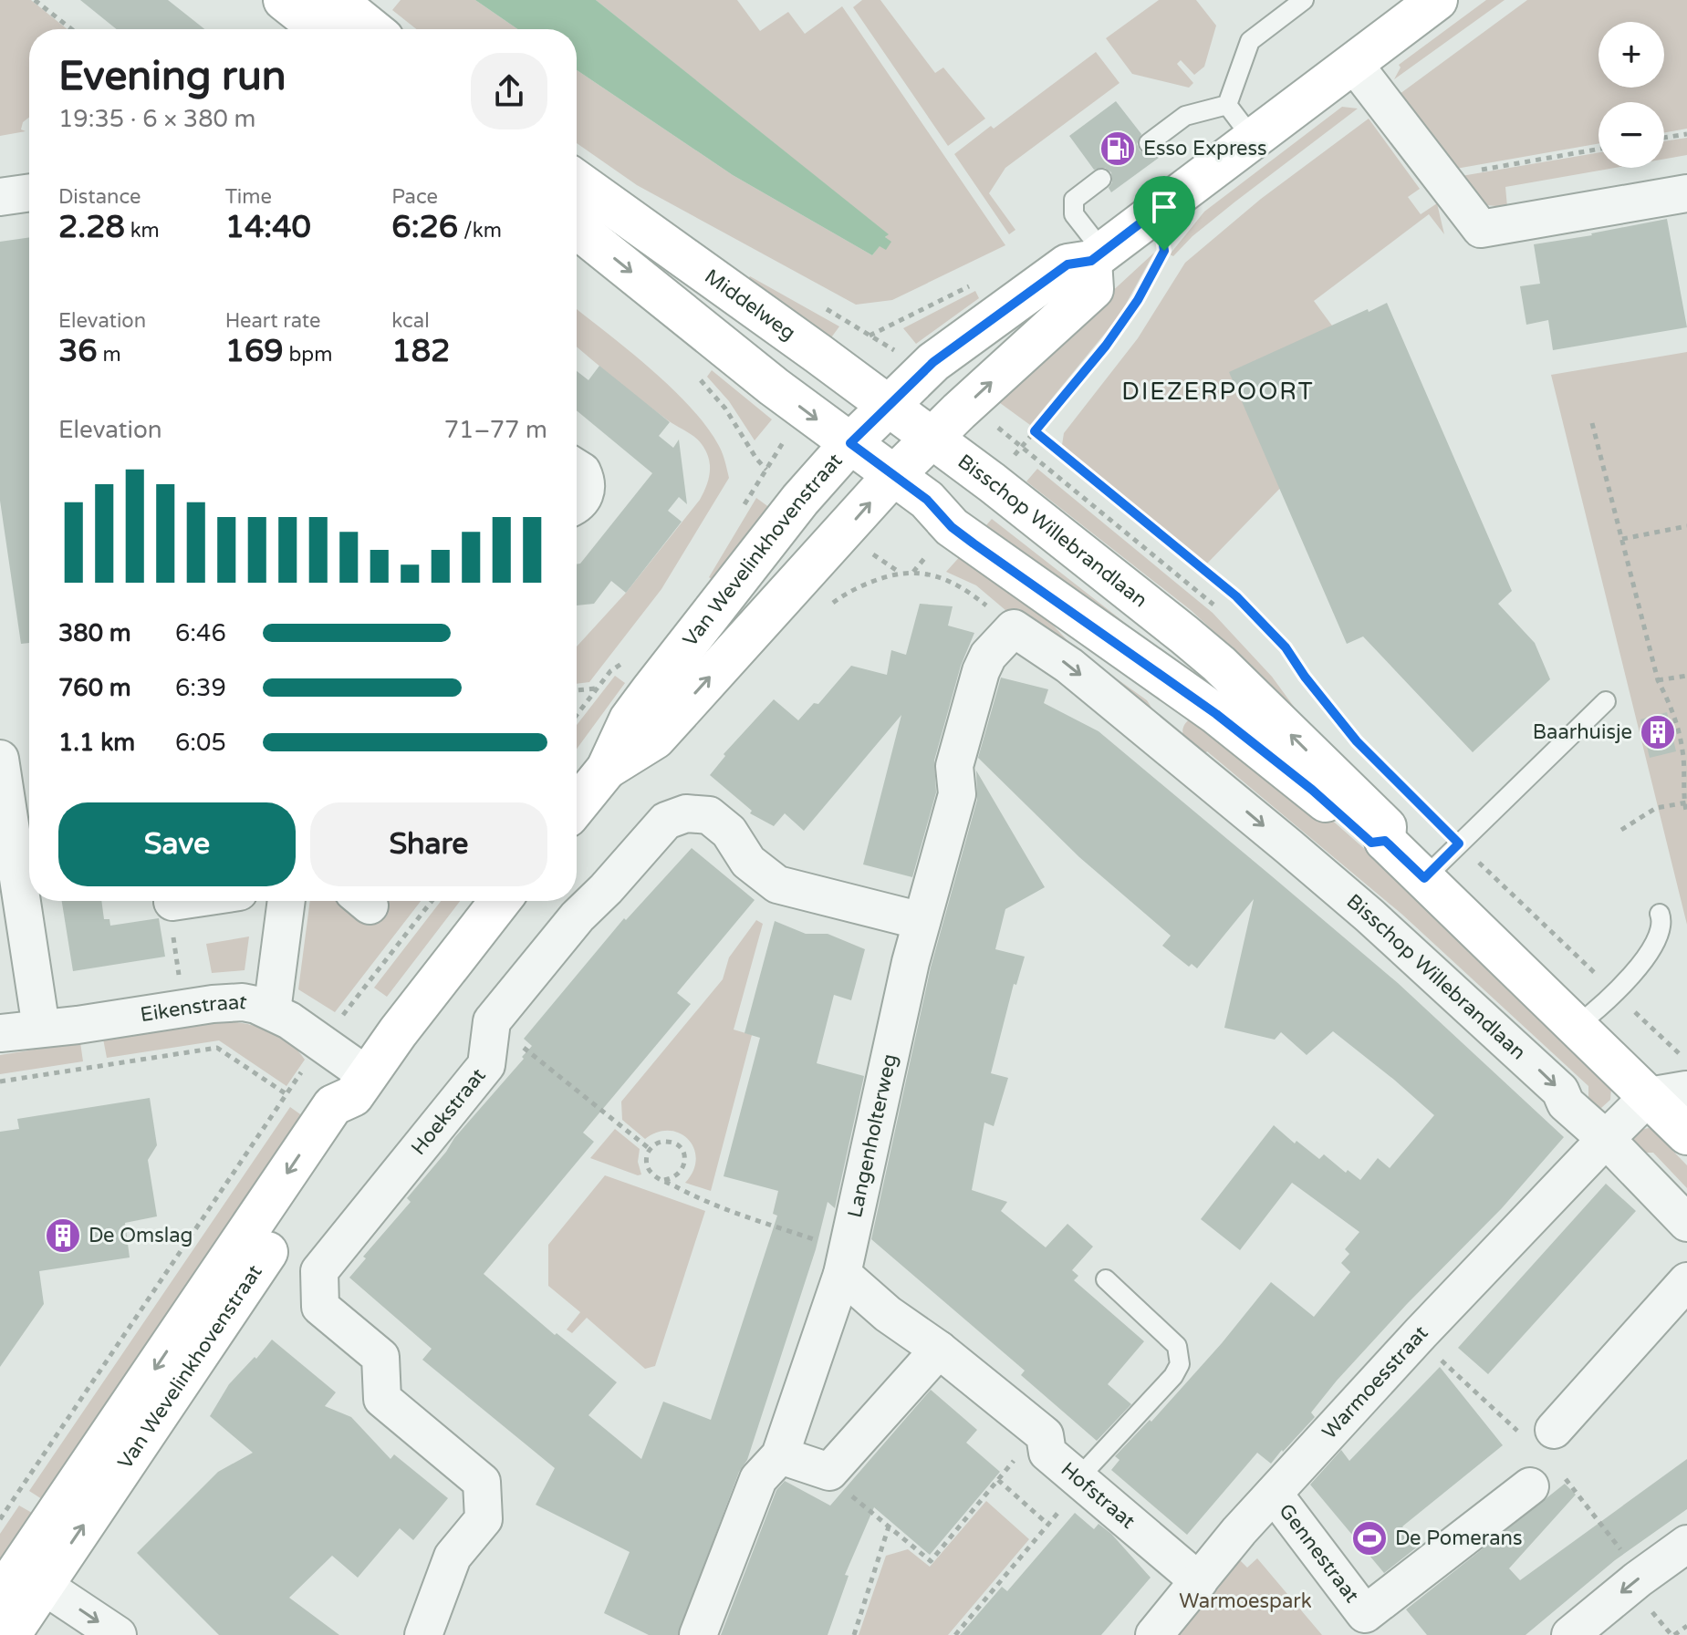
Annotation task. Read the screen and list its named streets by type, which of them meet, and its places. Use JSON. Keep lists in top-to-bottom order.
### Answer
{
  "streets": {
    "main road": ["Middelweg", "Bisschop Willebrandlaan", "Van Wevelinkhovenstraat"],
    "street": [
      "Eikenstraat",
      "Hoekstraat",
      "Langenholterweg",
      "Warmoesstraat",
      "Hofstraat",
      "Gennestraat"
    ]
  },
  "crossings": [
    ["Middelweg", "Bisschop Willebrandlaan"],
    ["Middelweg", "Van Wevelinkhovenstraat"],
    ["Bisschop Willebrandlaan", "Van Wevelinkhovenstraat"],
    ["Bisschop Willebrandlaan", "Langenholterweg"],
    ["Bisschop Willebrandlaan", "Warmoesstraat"],
    ["Van Wevelinkhovenstraat", "Eikenstraat"],
    ["Langenholterweg", "Hofstraat"],
    ["Warmoesstraat", "Hofstraat"],
    ["Warmoesstraat", "Gennestraat"]
  ],
  "districts": ["DIEZERPOORT"],
  "parks": ["Warmoespark"],
  "places": {
    "fuel station": ["Esso Express"],
    "building": ["Baarhuisje", "De Omslag"],
    "sports": ["De Pomerans"]
  },
  "page": {
    "map_buttons": ["+", "−"],
    "heading": ["Evening run", "19:35 · 6 × 380 m"],
    "stats": [
      ["Distance", "2.28 km"],
      ["Time", "14:40"],
      ["Pace", "6:26 /km"],
      ["Elevation", "36 m"],
      ["Heart rate", "169 bpm"],
      ["kcal", "182"]
    ],
    "chart": ["Elevation", "71–77 m"],
    "list": [
      {
        "name": "380 m",
        "note": "6:46"
      },
      {
        "name": "760 m",
        "note": "6:39"
      },
      {
        "name": "1.1 km",
        "note": "6:05"
      }
    ],
    "buttons": ["Save", "Share"]
  }
}
